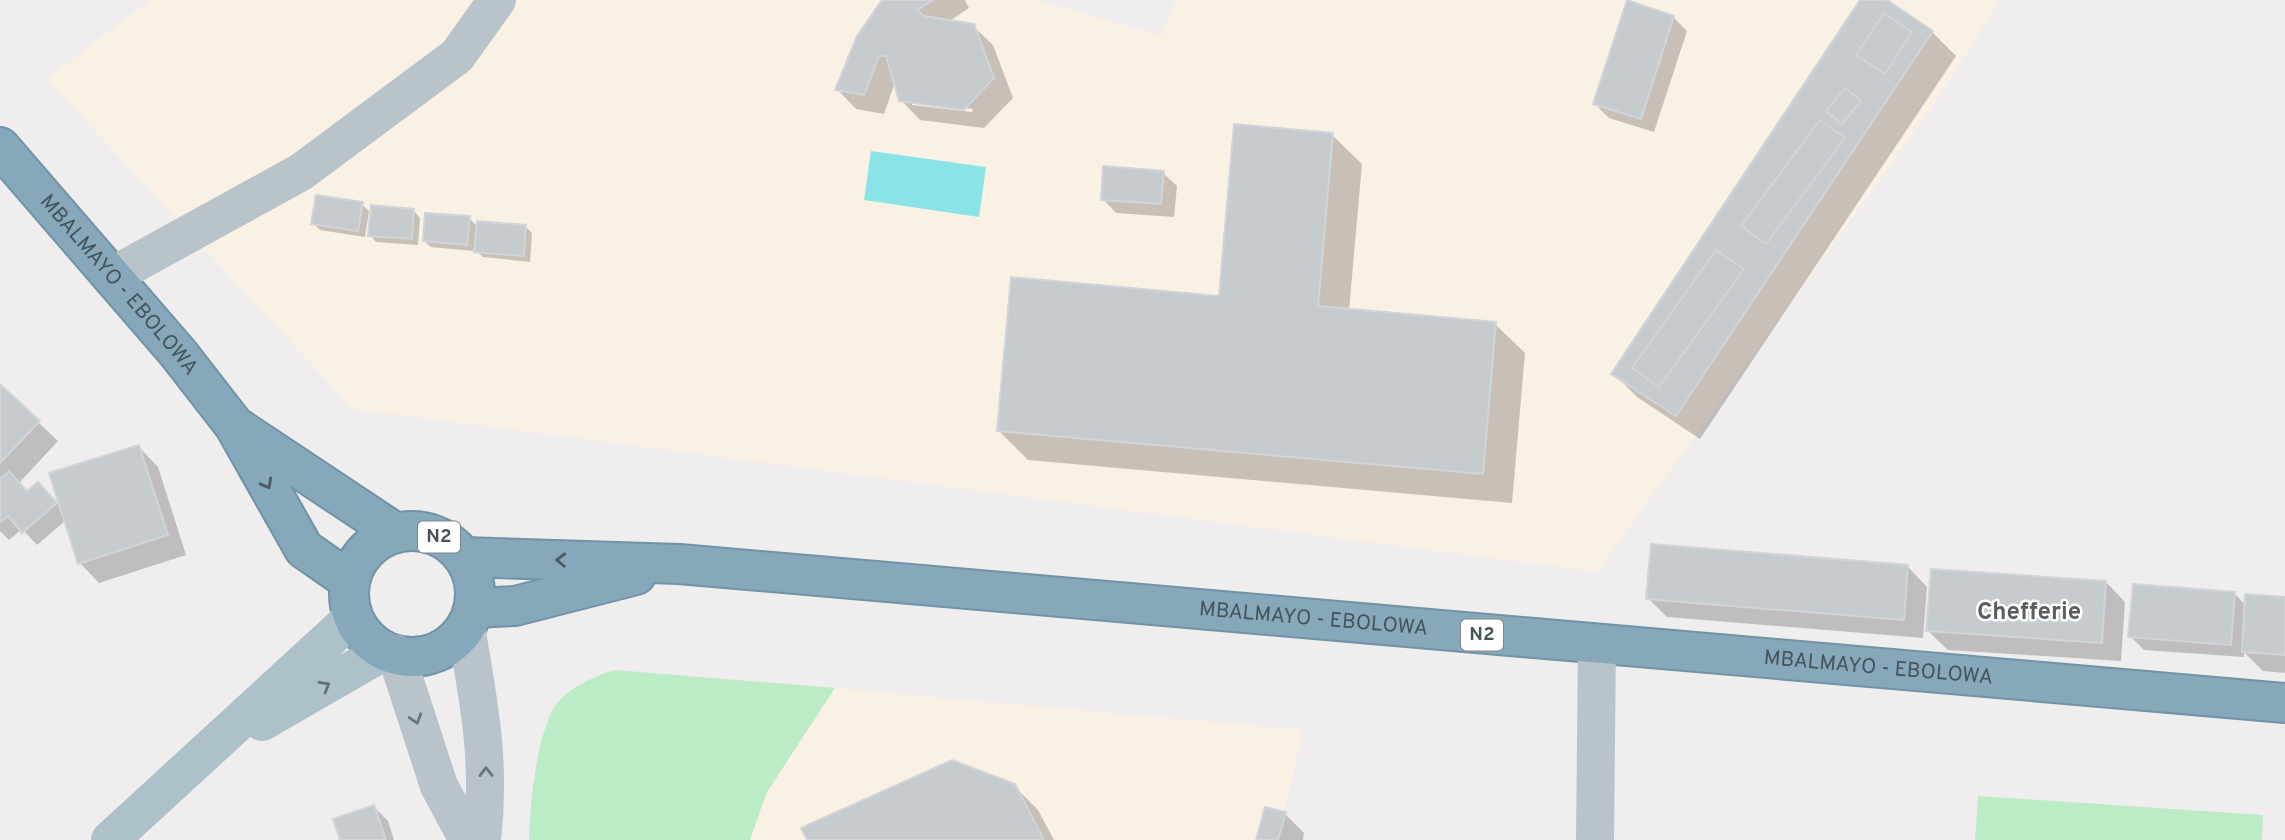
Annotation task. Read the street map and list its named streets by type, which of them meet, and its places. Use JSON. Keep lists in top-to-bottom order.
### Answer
{
  "streets": {
    "highway": ["MBALMAYO - EBOLOWA", "N2"]
  },
  "crossings": [
    ["MBALMAYO - EBOLOWA", "N2"]
  ],
  "districts": ["Chefferie"]
}
